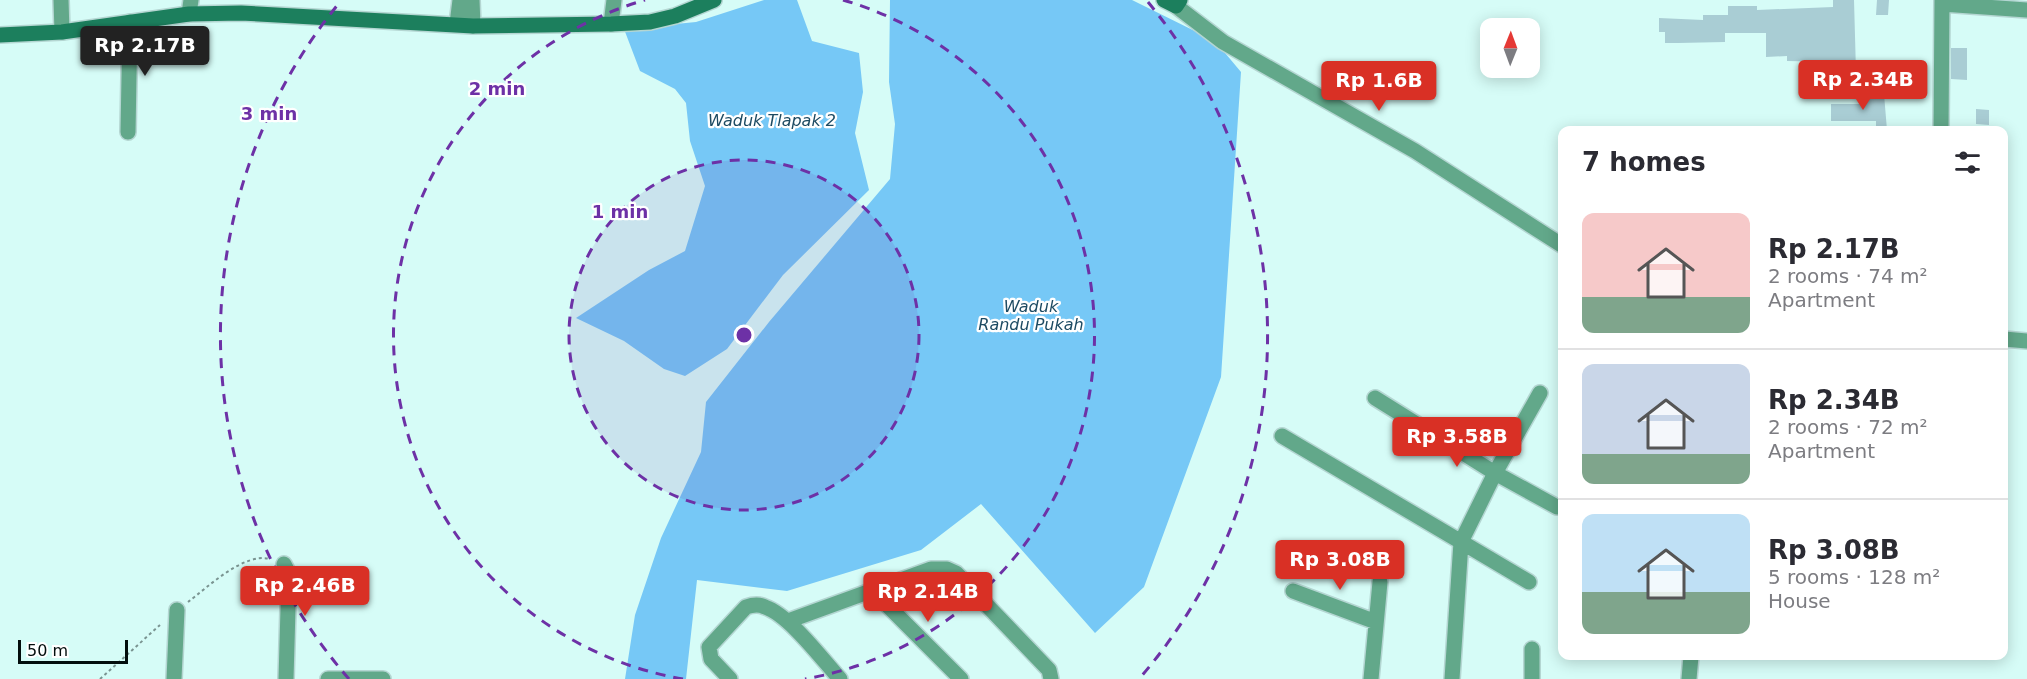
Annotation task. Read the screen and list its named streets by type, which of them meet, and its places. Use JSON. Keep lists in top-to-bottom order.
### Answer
{
  "water": ["Waduk Tlapak 2", "Waduk Randu Pukah"],
  "scale_bar": "50 m",
  "north": "top",
  "page": {
    "price": [
      "Rp 2.17B",
      "Rp 2.34B",
      "Rp 1.6B",
      "Rp 3.58B",
      "Rp 3.08B",
      "Rp 2.46B",
      "Rp 2.14B"
    ],
    "heading": "7 homes",
    "list": [
      {
        "name": "Rp 2.17B",
        "note": "2 rooms · 74 m² · Apartment"
      },
      {
        "name": "Rp 2.34B",
        "note": "2 rooms · 72 m² · Apartment"
      },
      {
        "name": "Rp 3.08B",
        "note": "5 rooms · 128 m² · House"
      }
    ],
    "scale": "50 m"
  },
  "rings": ["2 min", "3 min", "1 min"]
}
